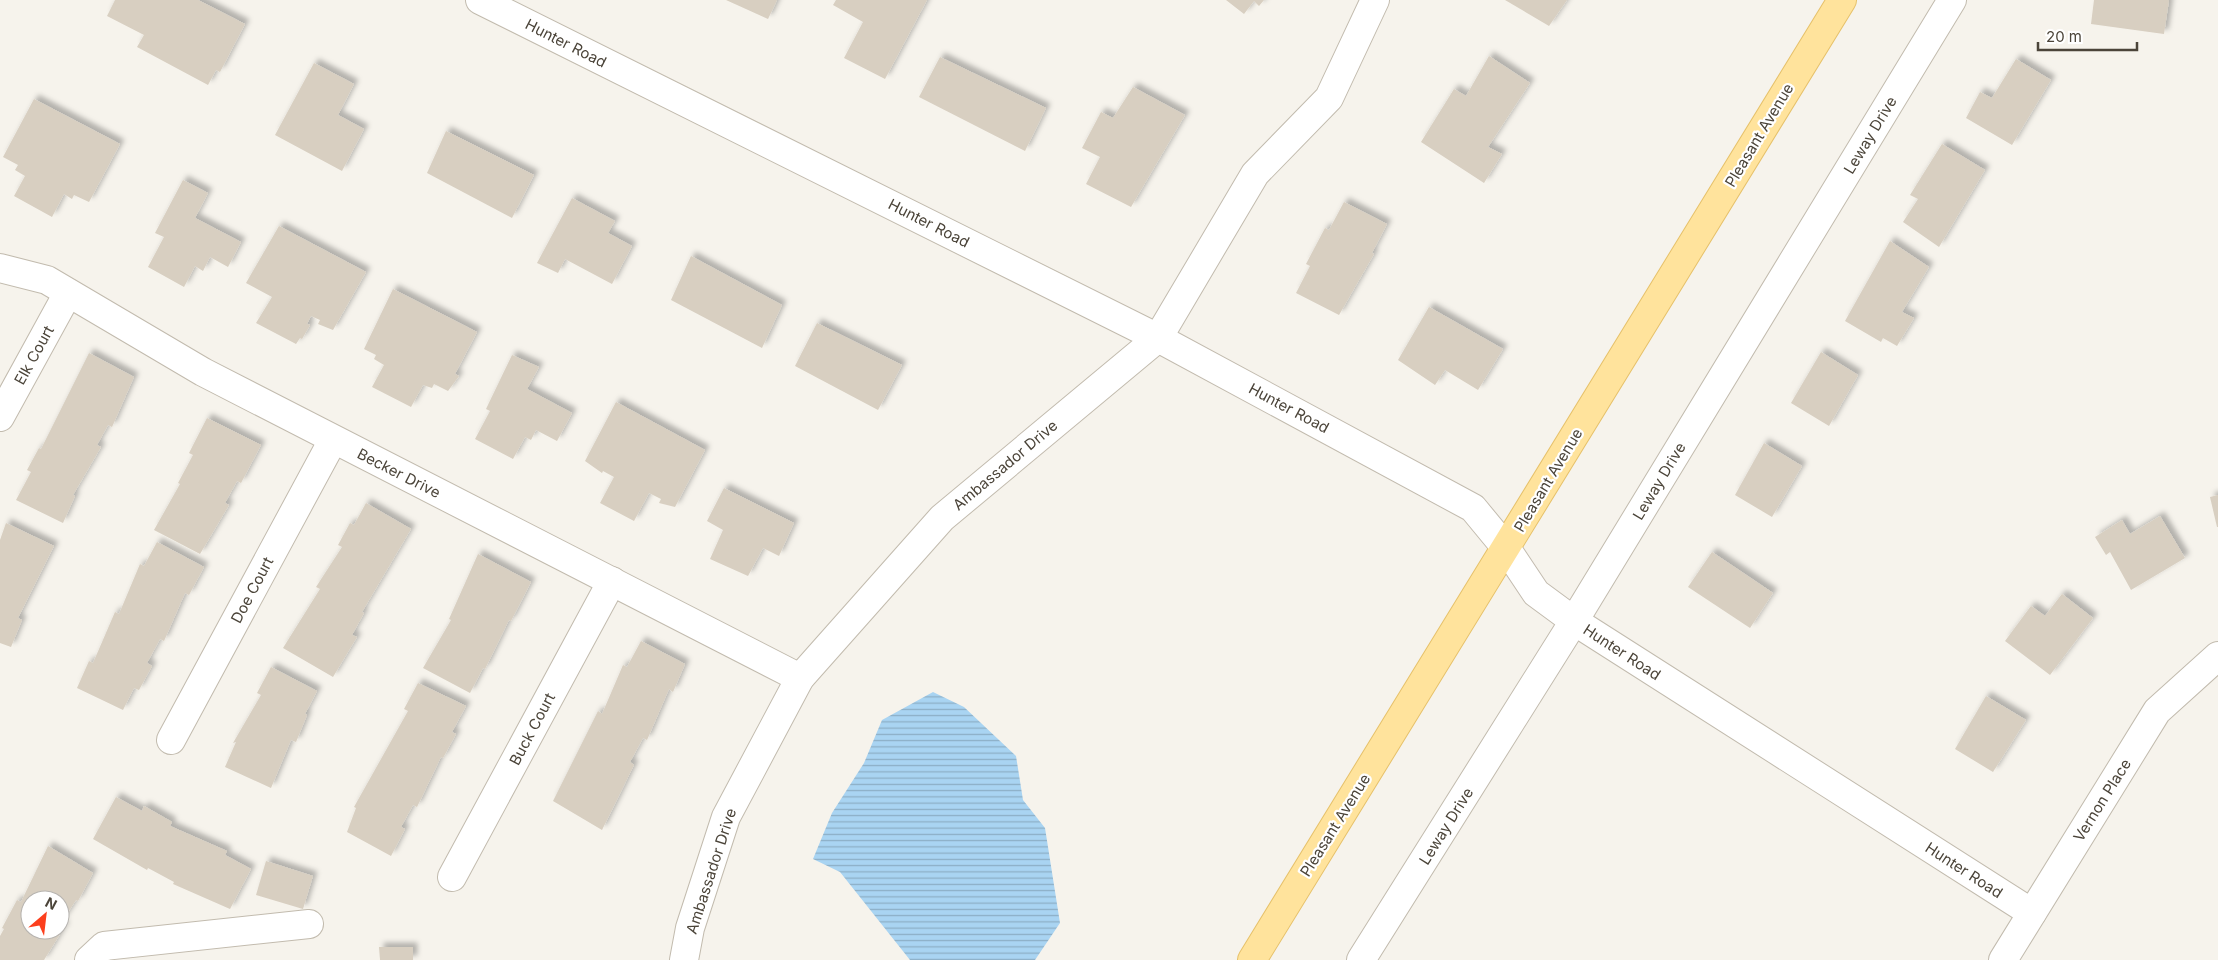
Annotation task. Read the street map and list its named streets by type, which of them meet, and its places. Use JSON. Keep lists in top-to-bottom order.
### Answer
{
  "streets": {
    "main road": ["Pleasant Avenue"],
    "street": [
      "Hunter Road",
      "Leway Drive",
      "Elk Court",
      "Ambassador Drive",
      "Becker Drive",
      "Doe Court",
      "Buck Court",
      "Vernon Place"
    ]
  },
  "crossings": [
    ["Hunter Road", "Pleasant Avenue"],
    ["Hunter Road", "Leway Drive"],
    ["Hunter Road", "Ambassador Drive"],
    ["Hunter Road", "Vernon Place"],
    ["Elk Court", "Becker Drive"],
    ["Ambassador Drive", "Becker Drive"],
    ["Becker Drive", "Doe Court"],
    ["Becker Drive", "Buck Court"]
  ],
  "scale_bar": "20 m",
  "north": "top right"
}
